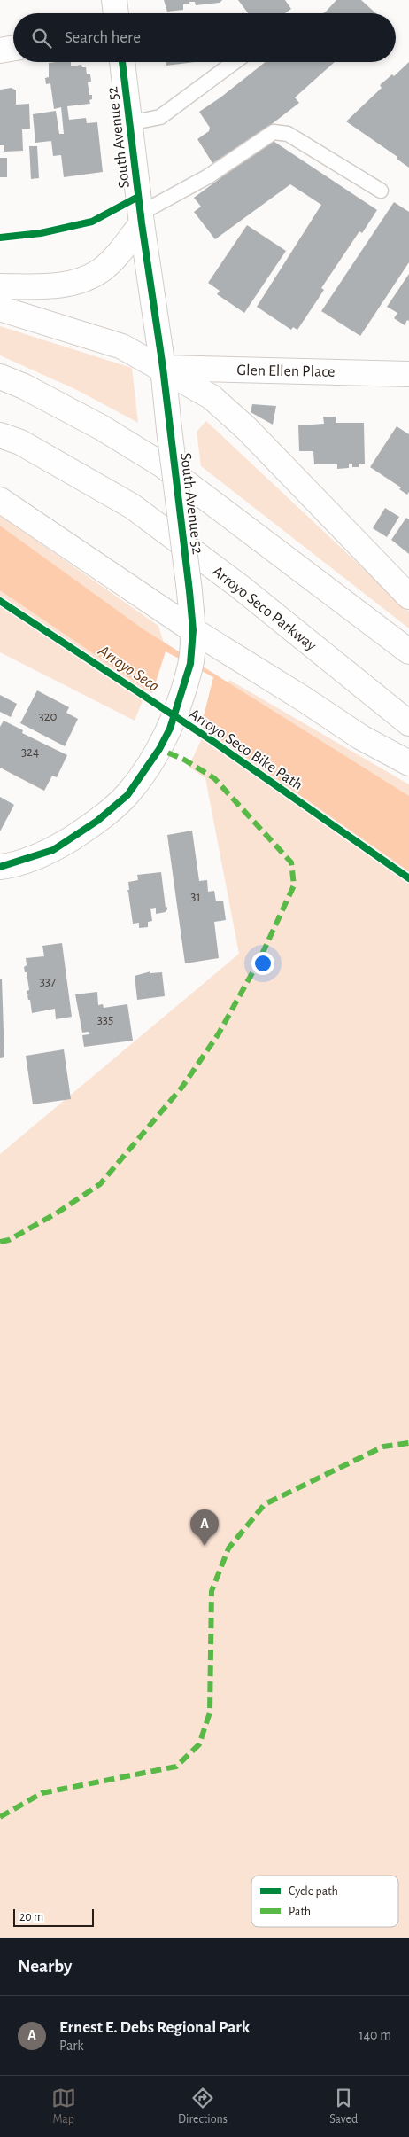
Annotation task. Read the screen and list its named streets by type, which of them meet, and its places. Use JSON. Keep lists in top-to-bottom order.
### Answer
{
  "streets": {
    "main road": ["South Avenue 52", "Glen Ellen Place", "Arroyo Seco Parkway"],
    "cycle path": ["Arroyo Seco Bike Path"]
  },
  "crossings": [
    ["South Avenue 52", "Glen Ellen Place"]
  ],
  "water": ["Arroyo Seco"],
  "house_numbers": [
    "320",
    "324",
    "31",
    "337",
    "335"
  ],
  "legend": ["Cycle path", "Path"],
  "scale_bar": "20 m",
  "page": {
    "search": "Search here",
    "pins": "A",
    "scale": "20 m",
    "heading": "Nearby",
    "list": [
      {
        "mark": "A",
        "name": "Ernest E. Debs Regional Park",
        "note": "Park",
        "value": "140 m"
      }
    ],
    "nav": ["Map", "Directions", "Saved"]
  }
}
